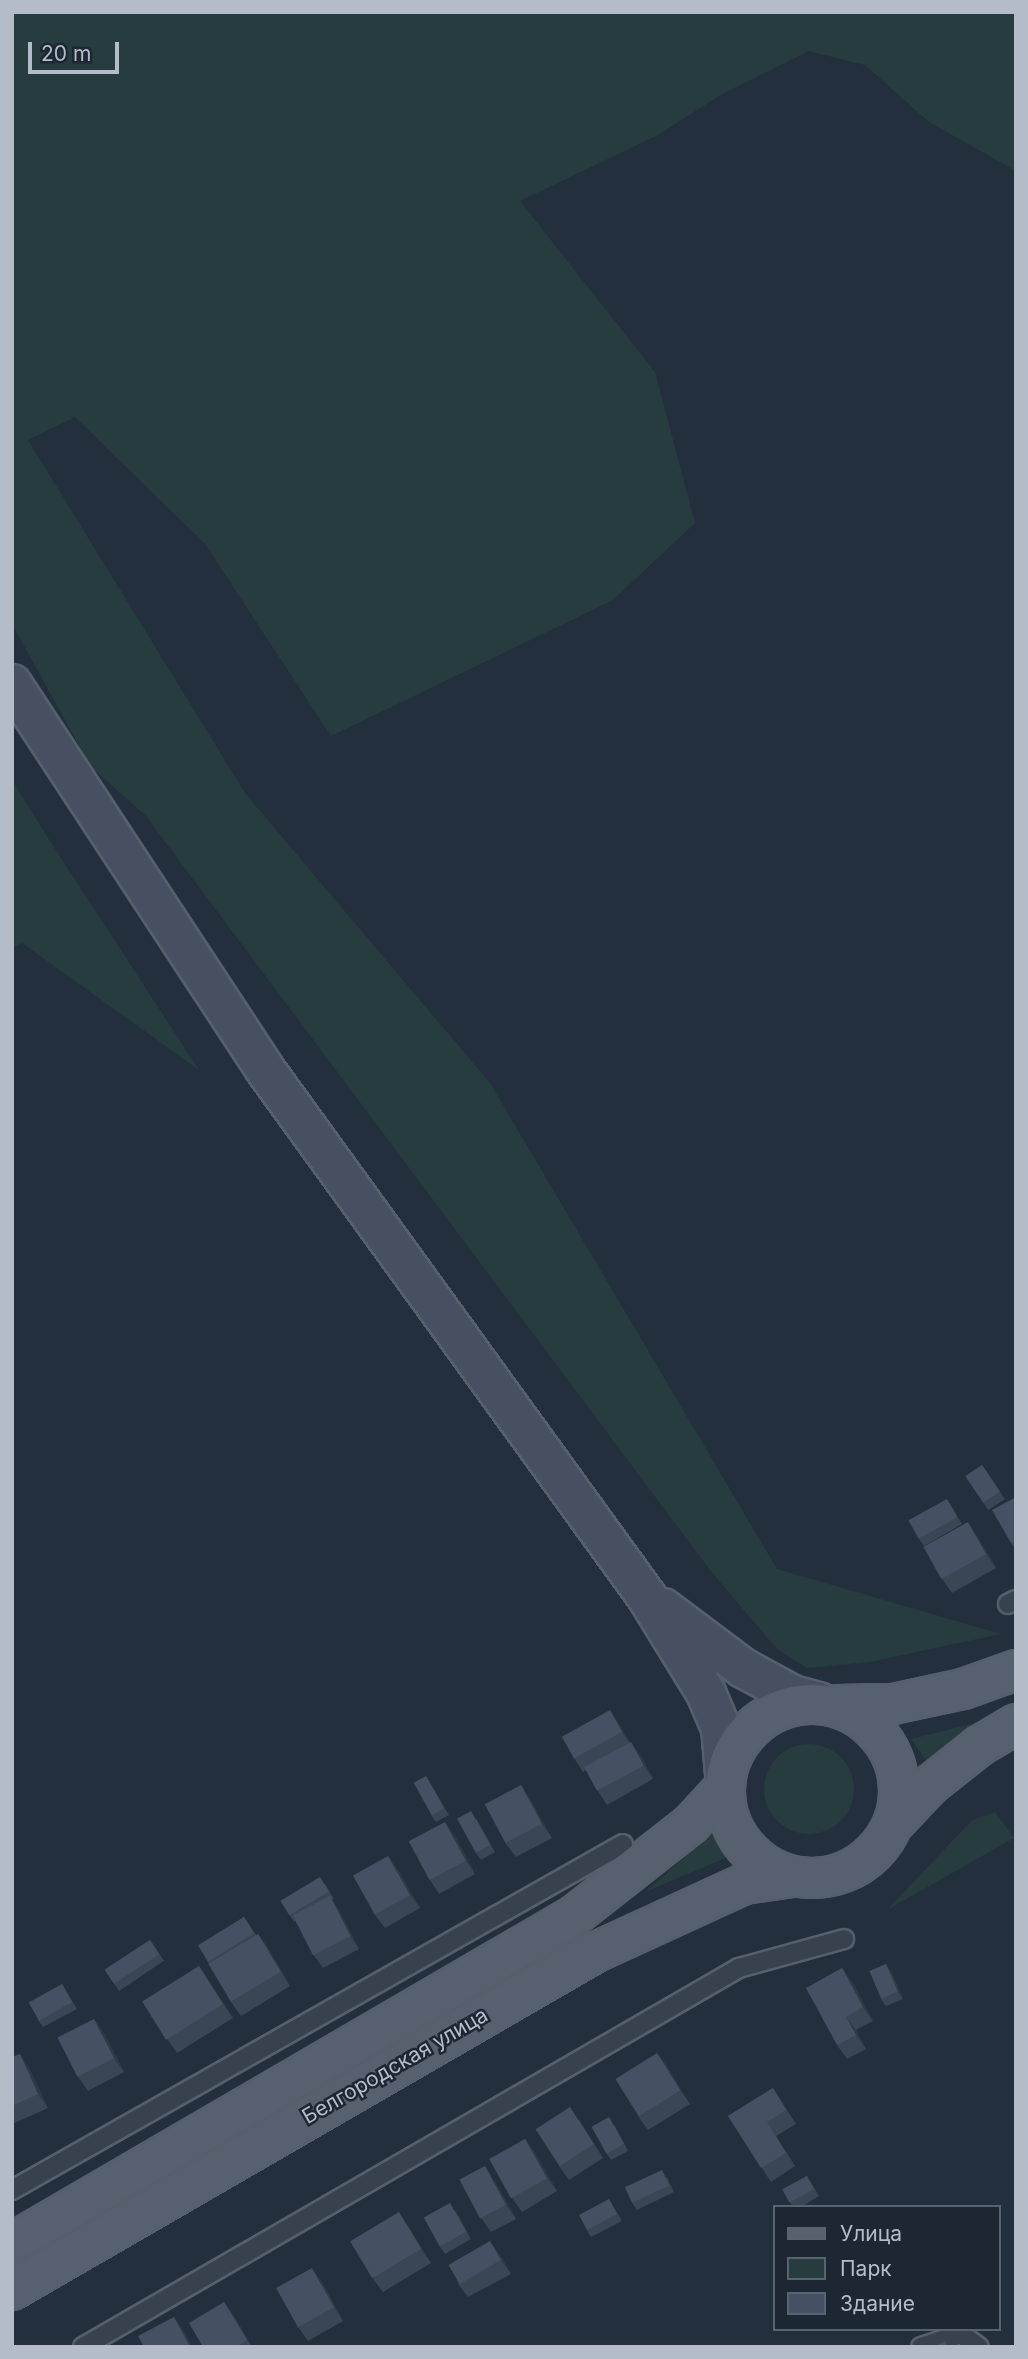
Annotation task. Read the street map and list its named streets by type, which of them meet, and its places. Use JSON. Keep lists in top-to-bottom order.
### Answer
{
  "streets": {
    "main road": ["Белгородская улица"]
  },
  "legend": ["Улица", "Парк", "Здание"],
  "scale_bar": "20 m"
}
